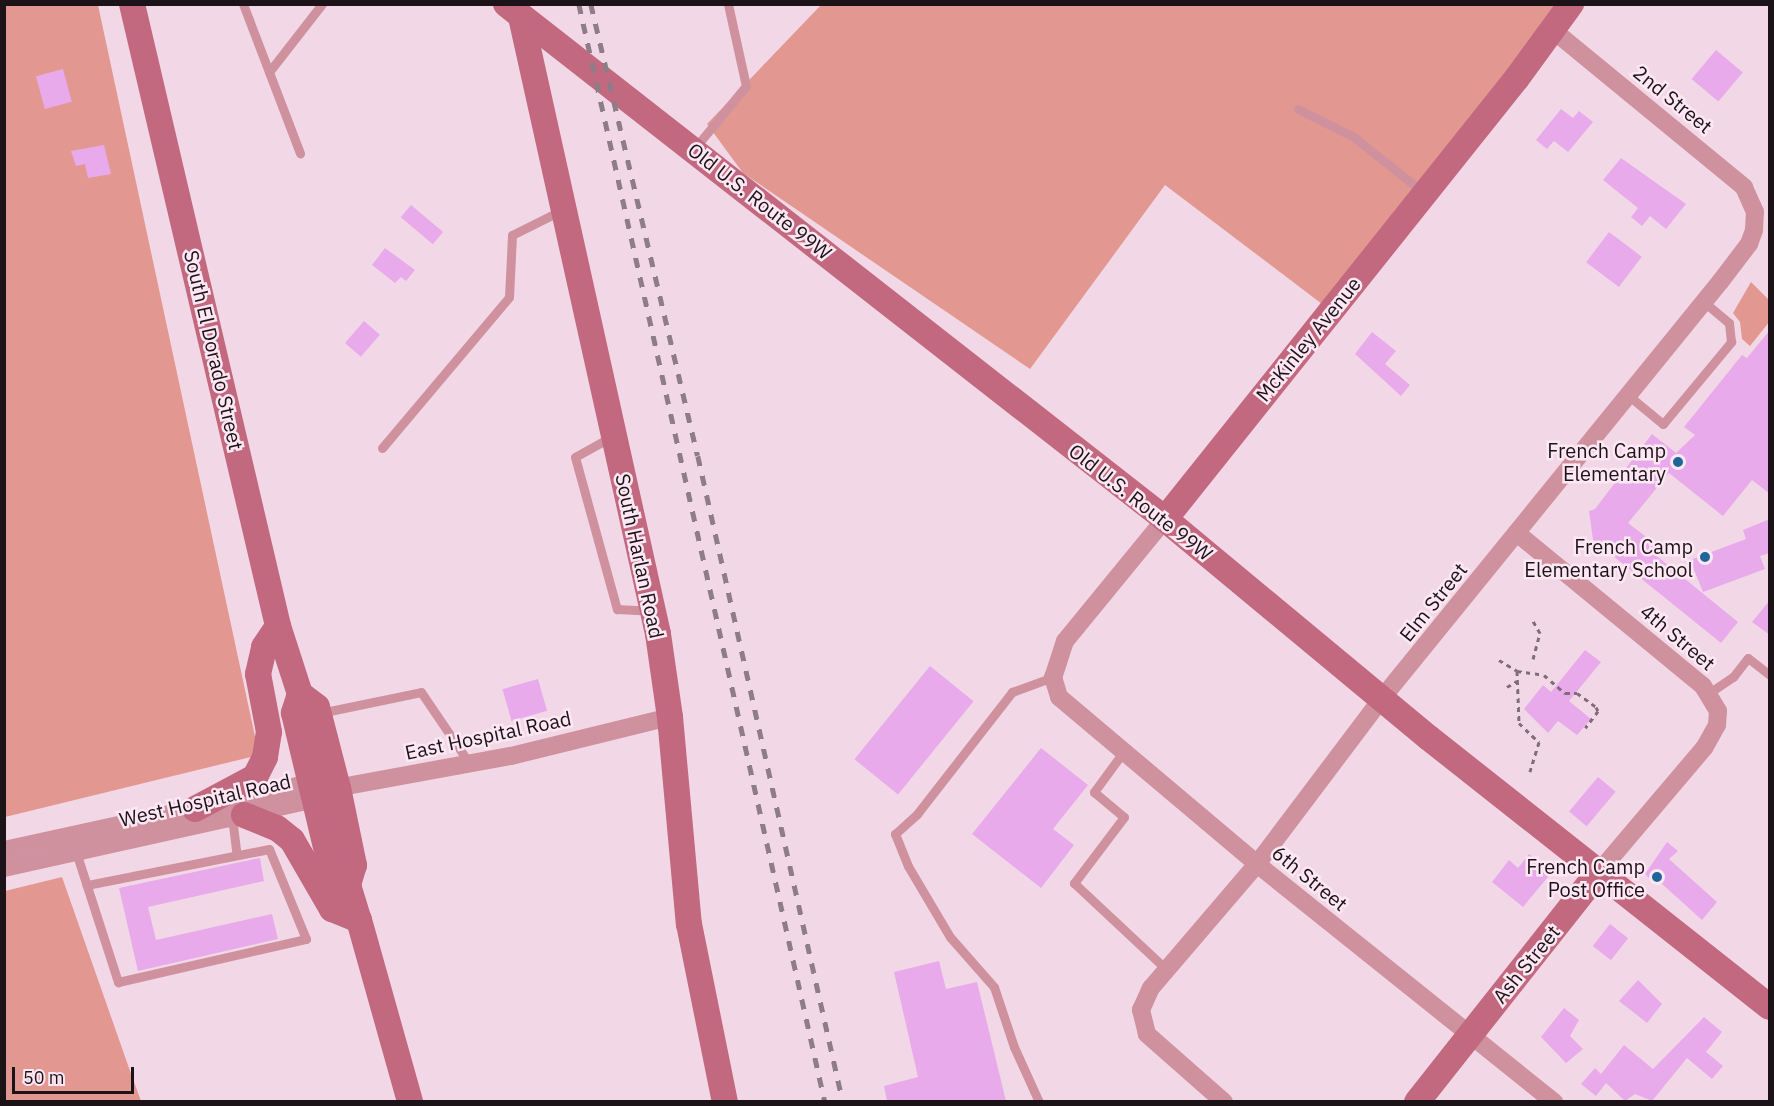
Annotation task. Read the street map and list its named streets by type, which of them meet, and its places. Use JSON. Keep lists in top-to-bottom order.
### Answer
{
  "streets": {
    "main road": [
      "Old U.S. Route 99W",
      "McKinley Avenue",
      "South El Dorado Street",
      "South Harlan Road",
      "Ash Street"
    ],
    "street": [
      "2nd Street",
      "Elm Street",
      "4th Street",
      "East Hospital Road",
      "West Hospital Road",
      "6th Street"
    ]
  },
  "crossings": [
    ["2nd Street", "McKinley Avenue"],
    ["2nd Street", "Elm Street"],
    ["Old U.S. Route 99W", "McKinley Avenue"],
    ["Old U.S. Route 99W", "South Harlan Road"],
    ["Old U.S. Route 99W", "Elm Street"],
    ["Old U.S. Route 99W", "Ash Street"],
    ["McKinley Avenue", "6th Street"],
    ["South El Dorado Street", "East Hospital Road"],
    ["South El Dorado Street", "West Hospital Road"],
    ["South Harlan Road", "East Hospital Road"],
    ["Elm Street", "4th Street"],
    ["Elm Street", "6th Street"],
    ["4th Street", "Ash Street"],
    ["East Hospital Road", "West Hospital Road"],
    ["6th Street", "Ash Street"]
  ],
  "places": ["French Camp Elementary", "French Camp Elementary School", "French Camp Post Office"],
  "scale_bar": "50 m"
}
